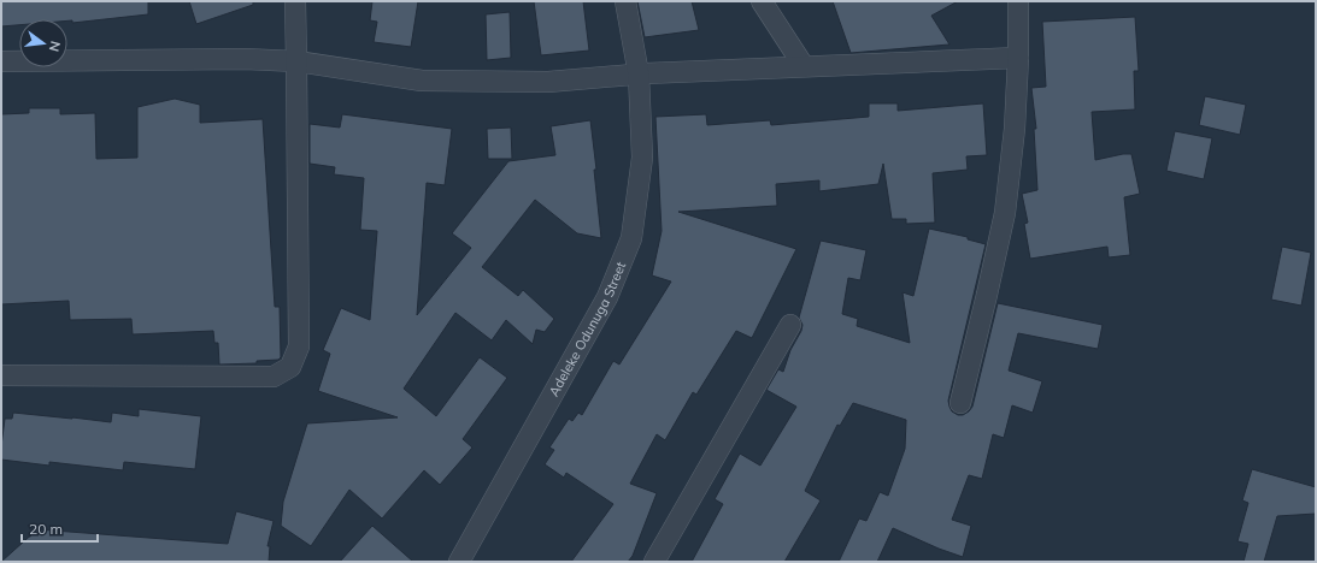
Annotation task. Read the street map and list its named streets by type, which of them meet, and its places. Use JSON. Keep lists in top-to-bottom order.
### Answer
{
  "streets": {
    "street": ["Adeleke Odunuga Street"]
  },
  "scale_bar": "20 m",
  "north": "right"
}
